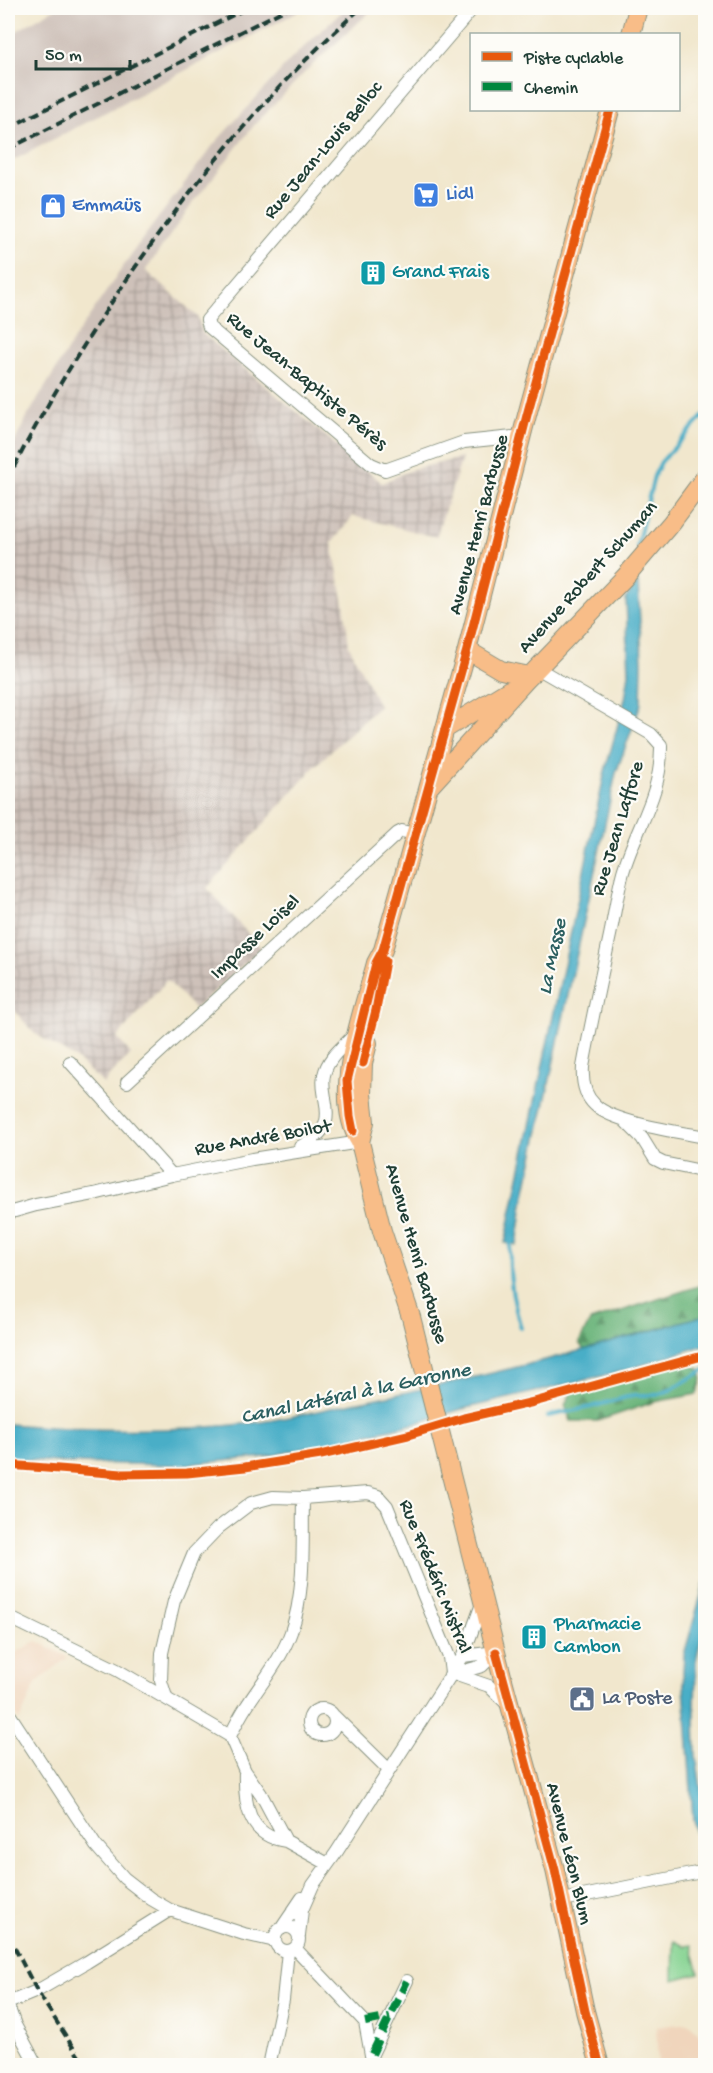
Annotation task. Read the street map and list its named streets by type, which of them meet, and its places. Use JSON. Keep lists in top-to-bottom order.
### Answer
{
  "streets": {
    "main road": ["Avenue Henri Barbusse", "Avenue Robert Schuman", "Avenue Léon Blum"],
    "street": [
      "Rue Jean-Louis Belloc",
      "Rue Jean-Baptiste Pérès",
      "Rue Jean Laffore",
      "Impasse Loisel",
      "Rue André Boilot",
      "Rue Frédéric Mistral"
    ]
  },
  "crossings": [
    ["Rue Jean-Louis Belloc", "Rue Jean-Baptiste Pérès"],
    ["Rue Jean-Baptiste Pérès", "Avenue Henri Barbusse"],
    ["Avenue Henri Barbusse", "Avenue Robert Schuman"],
    ["Avenue Henri Barbusse", "Impasse Loisel"],
    ["Avenue Henri Barbusse", "Rue André Boilot"],
    ["Avenue Henri Barbusse", "Avenue Léon Blum"],
    ["Avenue Robert Schuman", "Rue Jean Laffore"]
  ],
  "water": ["La Masse", "Canal Latéral à la Garonne"],
  "places": {
    "supermarket": ["Lidl"],
    "shop": ["Emmaüs"],
    "building": ["Grand Frais", "Pharmacie Cambon"],
    "public building": ["La Poste"]
  },
  "legend": ["Piste cyclable", "Chemin"],
  "scale_bar": "50 m"
}
